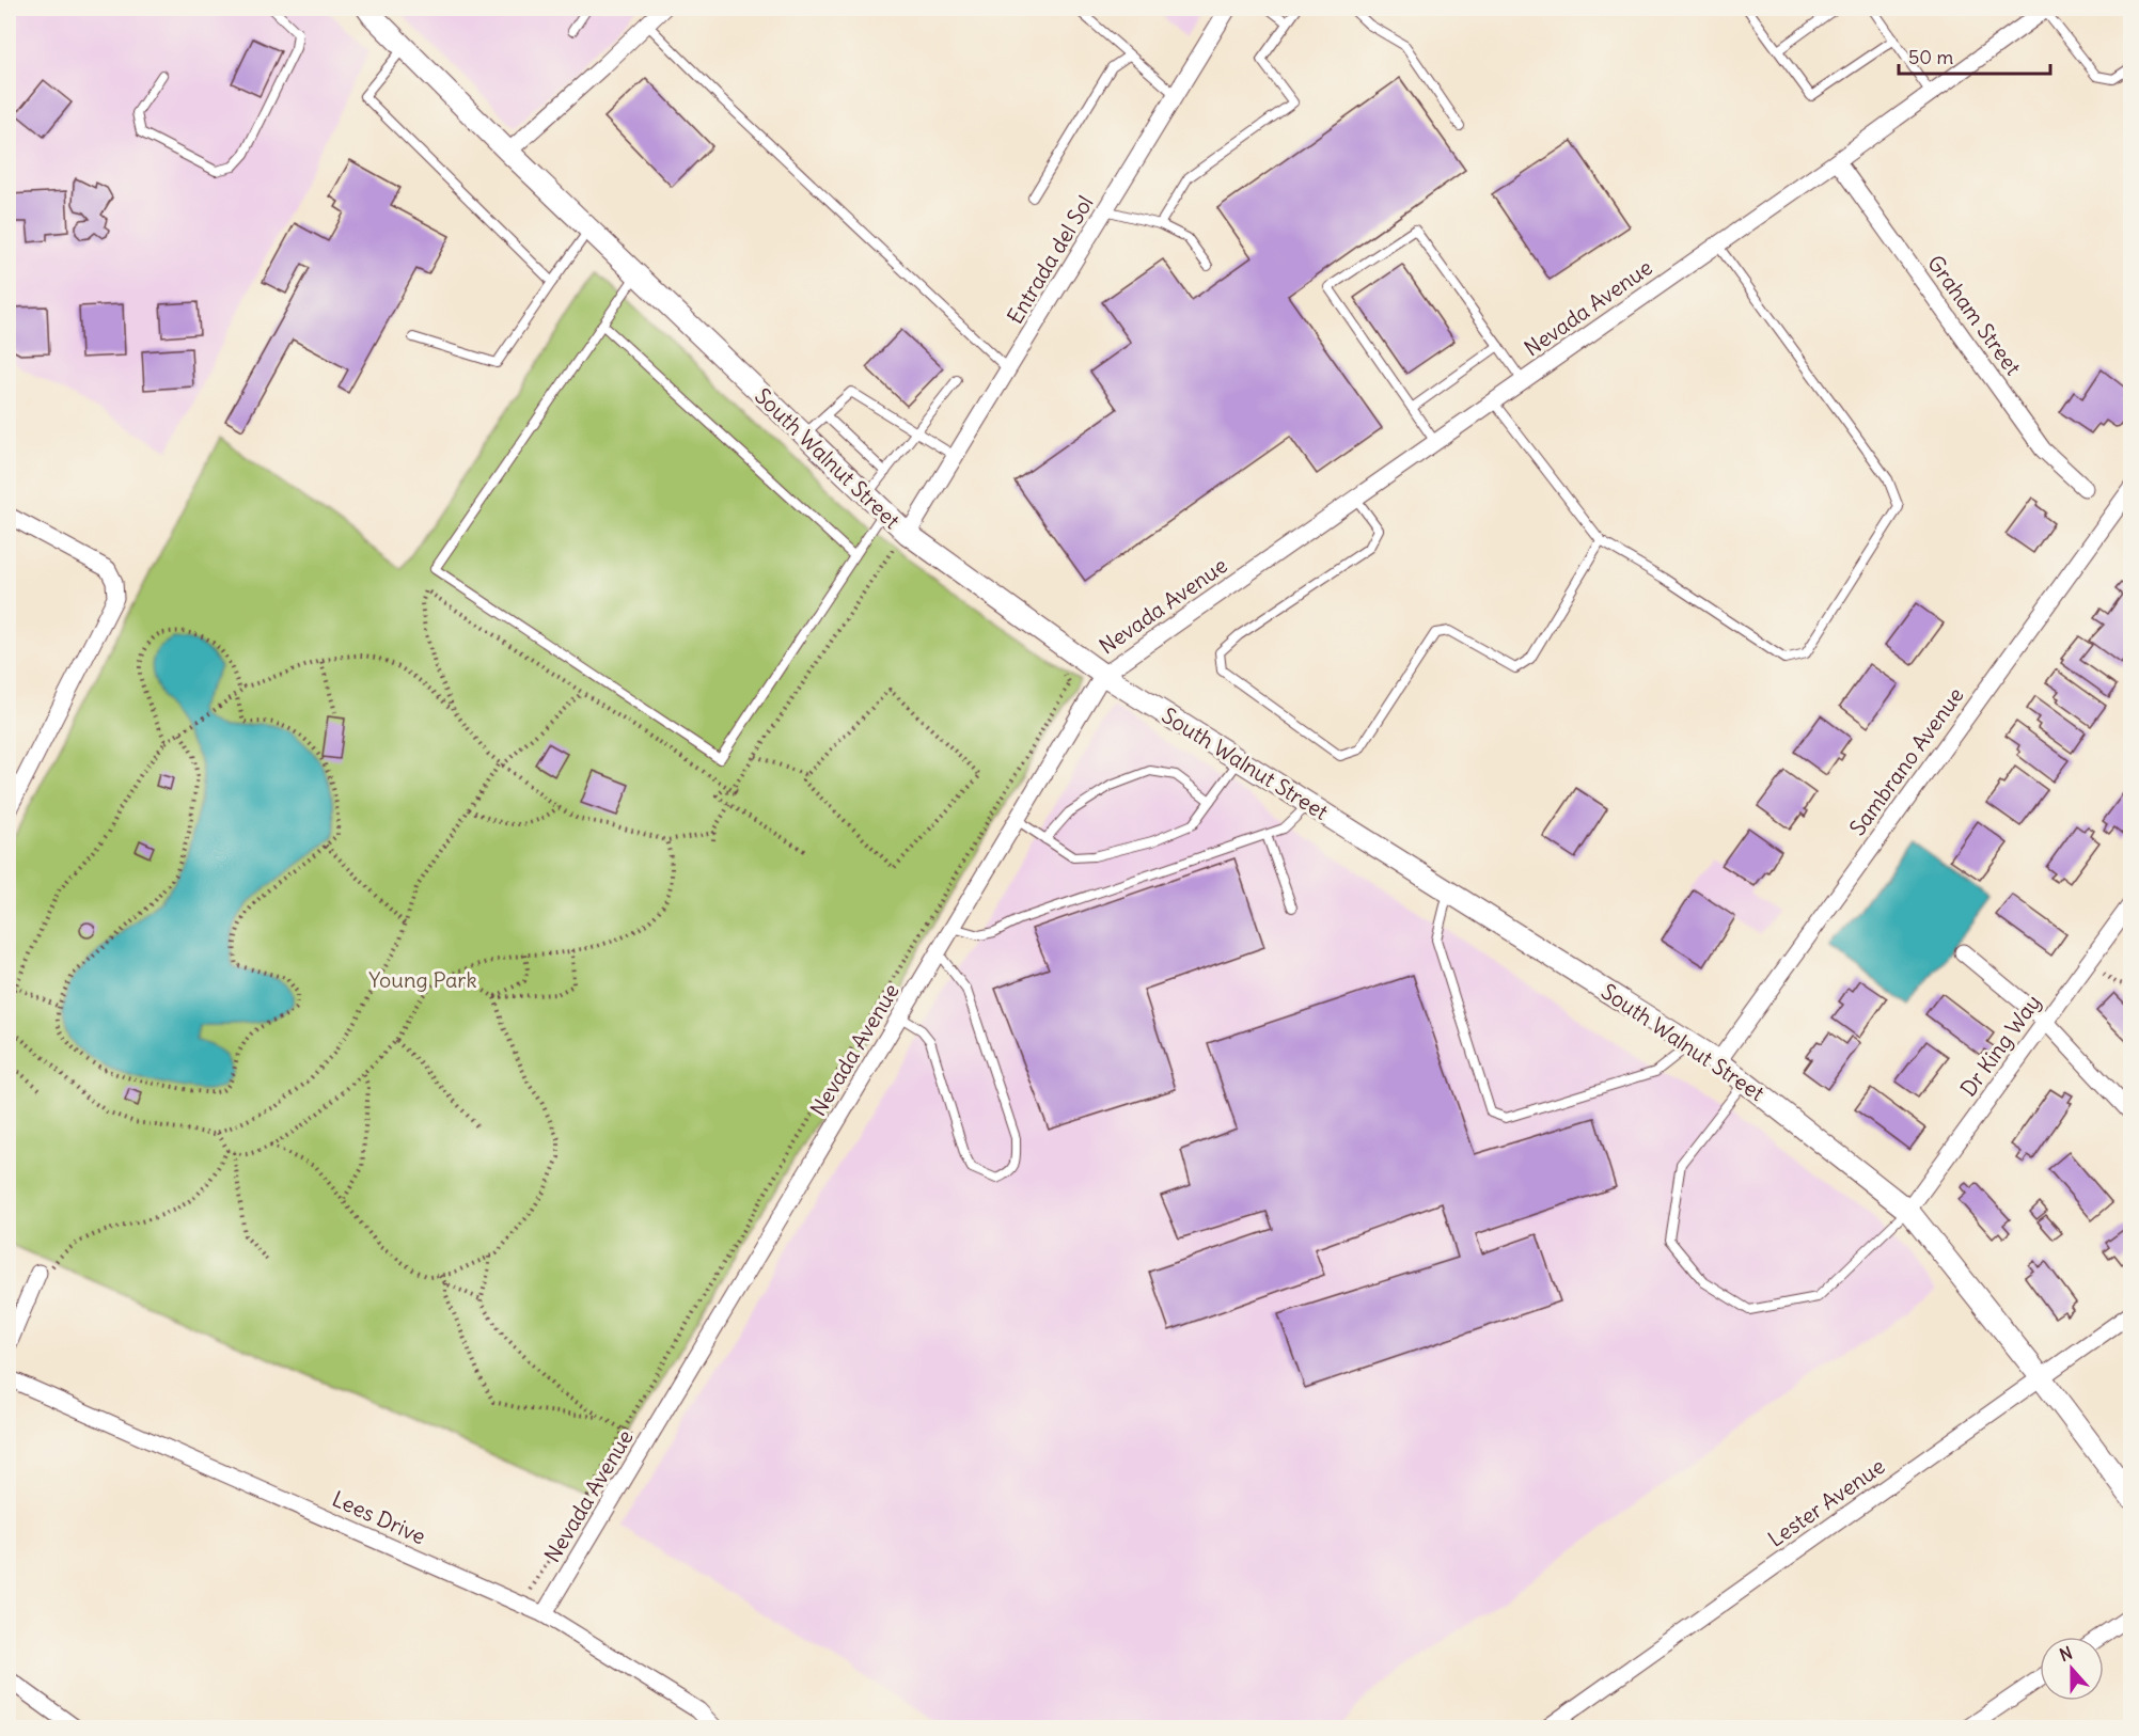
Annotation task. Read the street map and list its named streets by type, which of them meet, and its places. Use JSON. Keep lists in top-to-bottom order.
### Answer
{
  "streets": {
    "street": [
      "Entrada del Sol",
      "Nevada Avenue",
      "Graham Street",
      "South Walnut Street",
      "Sambrano Avenue",
      "Dr King Way",
      "Lester Avenue",
      "Lees Drive"
    ]
  },
  "crossings": [
    ["Entrada del Sol", "South Walnut Street"],
    ["Nevada Avenue", "Graham Street"],
    ["Nevada Avenue", "South Walnut Street"],
    ["Nevada Avenue", "Lees Drive"],
    ["South Walnut Street", "Sambrano Avenue"],
    ["South Walnut Street", "Dr King Way"],
    ["South Walnut Street", "Lester Avenue"]
  ],
  "parks": ["Young Park"],
  "scale_bar": "50 m",
  "north": "top"
}
